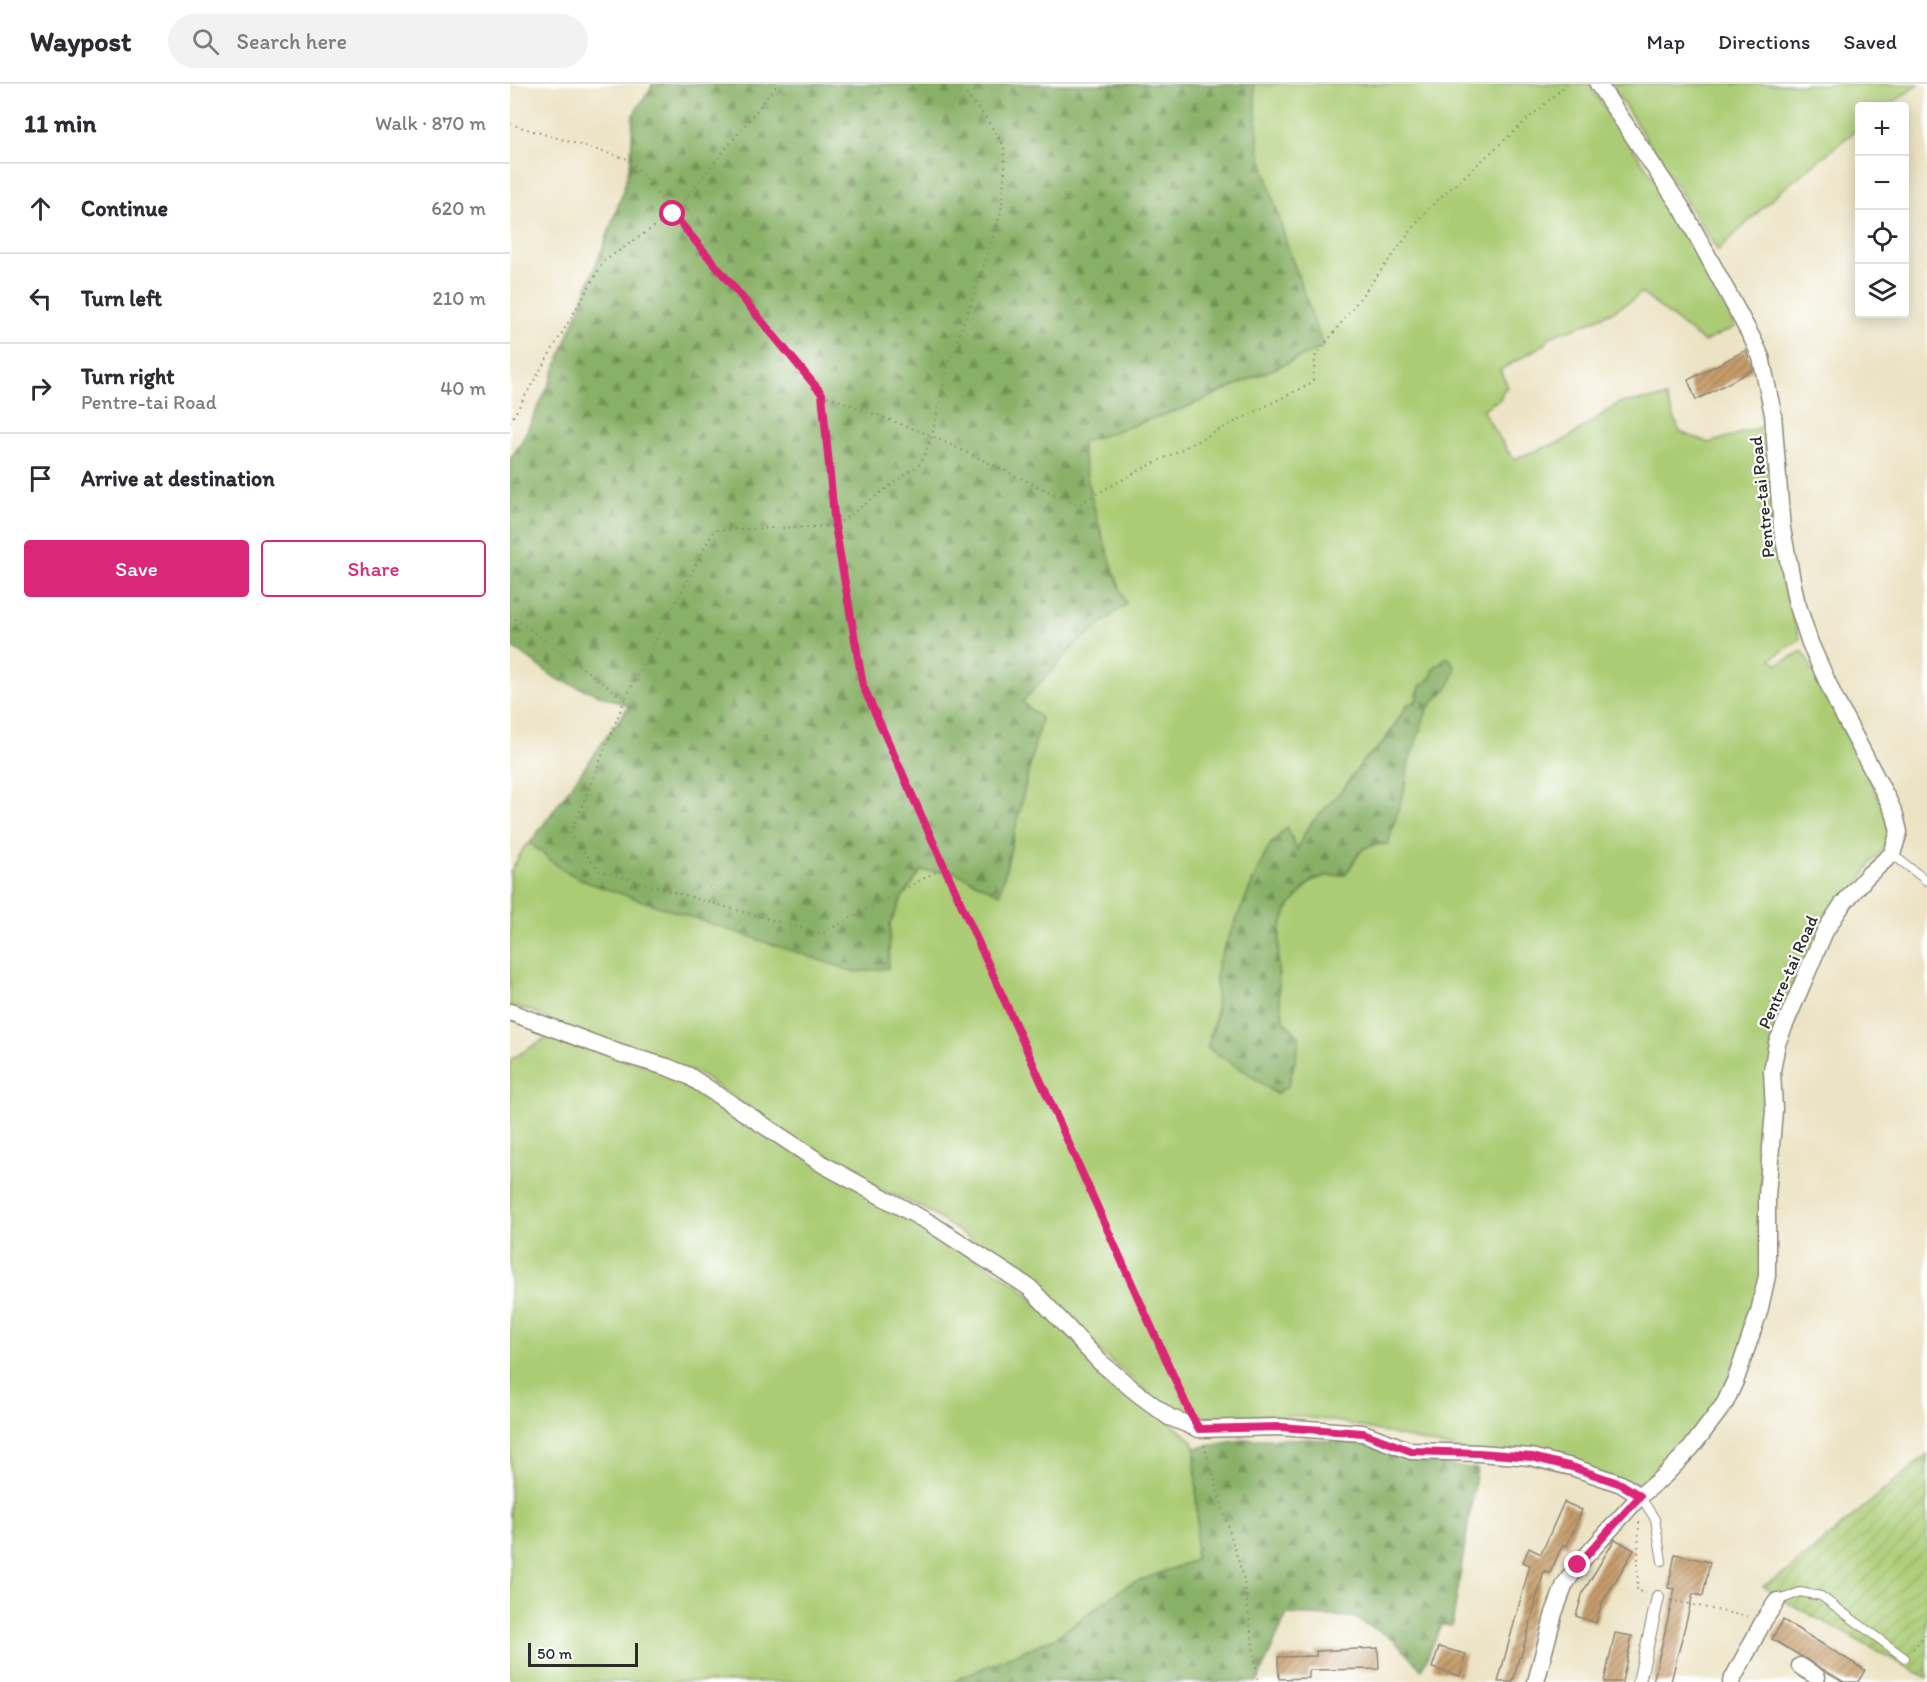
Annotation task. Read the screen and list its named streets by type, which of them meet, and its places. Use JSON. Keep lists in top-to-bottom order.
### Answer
{
  "streets": {
    "street": ["Pentre-tai Road"]
  },
  "scale_bar": "50 m",
  "page": {
    "header": "Waypost",
    "search": "Search here",
    "nav": ["Map", "Directions", "Saved"],
    "heading": ["11 min", "Walk · 870 m"],
    "map_buttons": ["+", "−"],
    "list": [
      ["Continue", "620 m"],
      ["Turn left", "210 m"],
      ["Turn right", "Pentre-tai Road", "40 m"],
      "Arrive at destination"
    ],
    "buttons": ["Save", "Share"],
    "scale": "50 m"
  }
}
